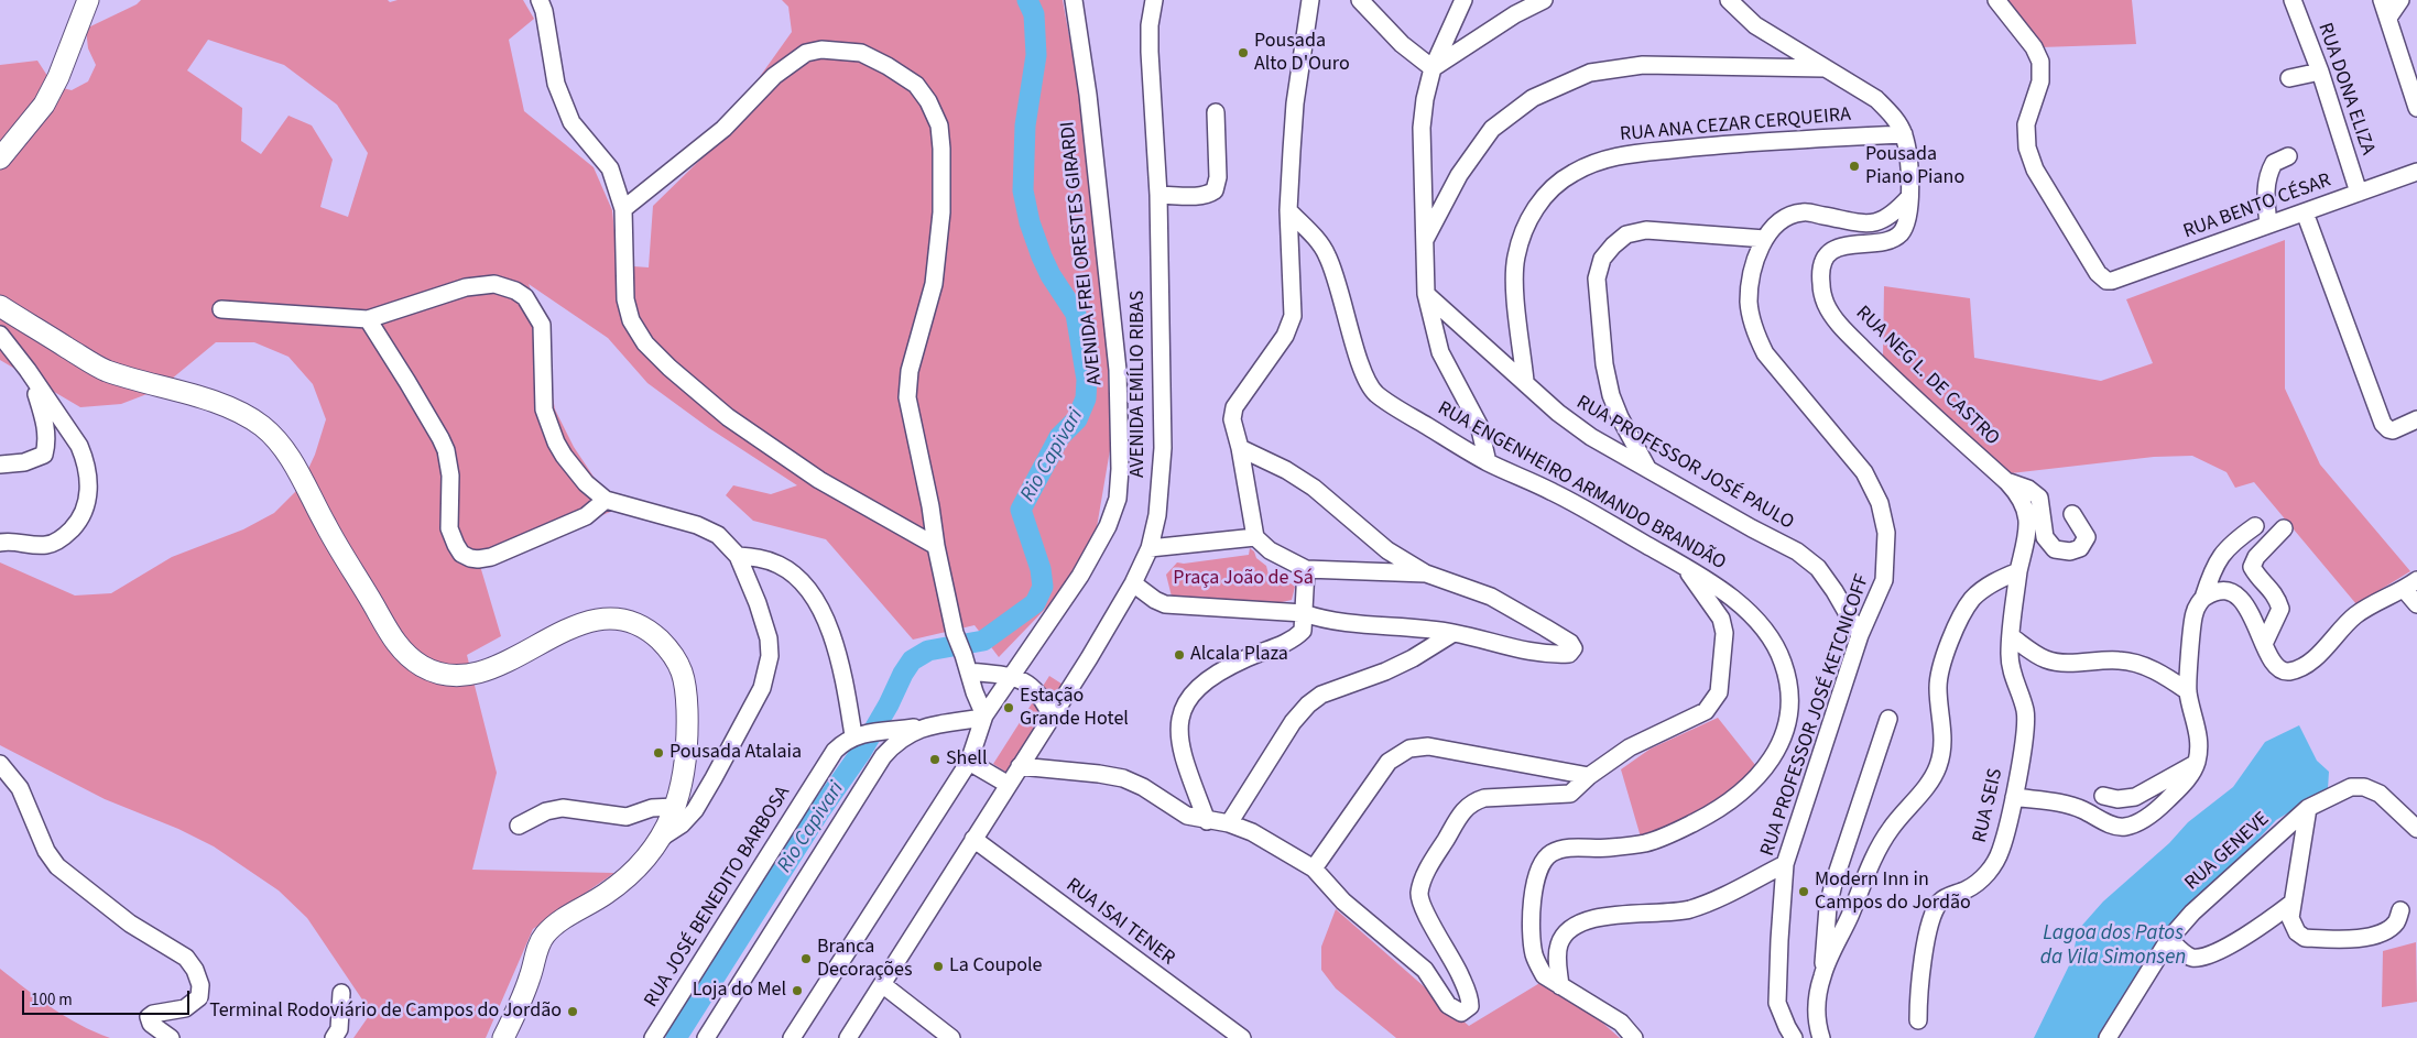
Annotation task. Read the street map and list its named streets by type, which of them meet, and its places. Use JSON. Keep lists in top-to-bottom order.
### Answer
{
  "streets": {
    "street": [
      "RUA DONA ELIZA",
      "RUA ANA CEZAR CERQUEIRA",
      "RUA BENTO CÉSAR",
      "AVENIDA FREI ORESTES GIRARDI",
      "RUA NEG L. DE CASTRO",
      "AVENIDA EMÍLIO RIBAS",
      "RUA PROFESSOR JOSÉ PAULO",
      "RUA ENGENHEIRO ARMANDO BRANDÃO",
      "RUA PROFESSOR JOSÉ KETCNICOFF",
      "RUA SEIS",
      "RUA GENEVE",
      "RUA JOSÉ BENEDITO BARBOSA",
      "RUA ISAI TENER"
    ]
  },
  "crossings": [
    ["RUA DONA ELIZA", "RUA BENTO CÉSAR"],
    ["RUA ANA CEZAR CERQUEIRA", "RUA NEG L. DE CASTRO"],
    ["RUA ANA CEZAR CERQUEIRA", "RUA PROFESSOR JOSÉ PAULO"],
    ["RUA NEG L. DE CASTRO", "RUA SEIS"],
    ["AVENIDA EMÍLIO RIBAS", "RUA ISAI TENER"],
    ["RUA PROFESSOR JOSÉ PAULO", "RUA PROFESSOR JOSÉ KETCNICOFF"]
  ],
  "water": ["Rio Capivari", "Lagoa dos Patos da Vila Simonsen"],
  "parks": ["Praça João de Sá"],
  "places": [
    "Pousada Alto D'Ouro",
    "Pousada Piano Piano",
    "Alcala Plaza",
    "Estação Grande Hotel",
    "Pousada Atalaia",
    "Shell",
    "Modern Inn in Campos do Jordão",
    "Branca Decorações",
    "La Coupole",
    "Loja do Mel",
    "Terminal Rodoviário de Campos do Jordão"
  ],
  "scale_bar": "100 m"
}
